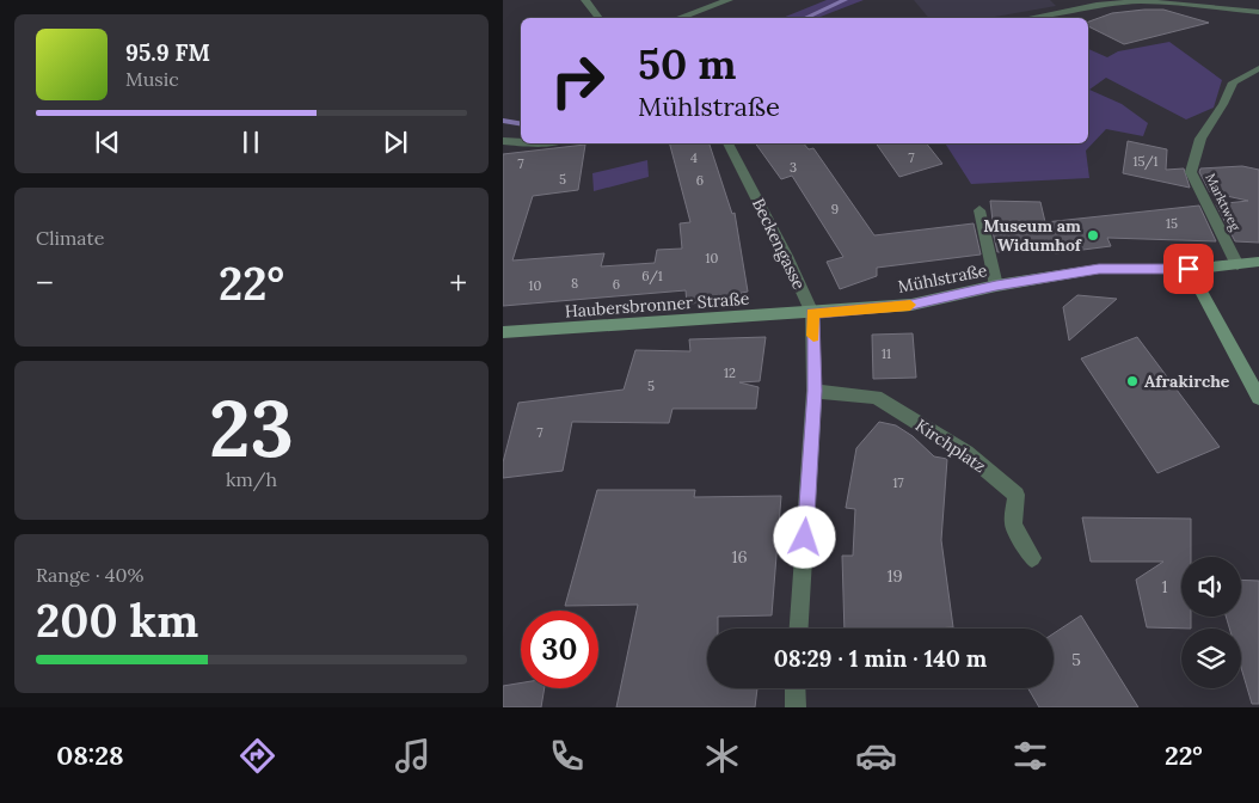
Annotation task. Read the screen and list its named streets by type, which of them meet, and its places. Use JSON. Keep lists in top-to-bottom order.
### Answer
{
  "streets": {
    "street": [
      "Marktweg",
      "Beckengasse",
      "Mühlstraße",
      "Haubersbronner Straße",
      "Kirchplatz"
    ]
  },
  "crossings": [
    ["Marktweg", "Mühlstraße"],
    ["Beckengasse", "Mühlstraße"],
    ["Beckengasse", "Haubersbronner Straße"],
    ["Beckengasse", "Kirchplatz"],
    ["Mühlstraße", "Haubersbronner Straße"]
  ],
  "places": ["Museum am Widumhof", "Afrakirche"],
  "house_numbers": [
    "4",
    "7",
    "15/1",
    "7",
    "3",
    "5",
    "6",
    "9",
    "15",
    "10",
    "6/1",
    "8",
    "6",
    "10",
    "11",
    "12",
    "5",
    "7",
    "17",
    "16",
    "19",
    "1",
    "5"
  ],
  "page": {
    "turn": ["50 m", "Mühlstraße"],
    "song": ["95.9 FM", "Music"],
    "tile": [
      "Climate",
      ["23", "km/h"],
      ["Range · 40%", "200 km"]
    ],
    "heat": ["−", "22°", "+"],
    "limit": "30",
    "trip": "08:29 · 1 min · 140 m",
    "tabs": ["08:28", "22°"]
  }
}
